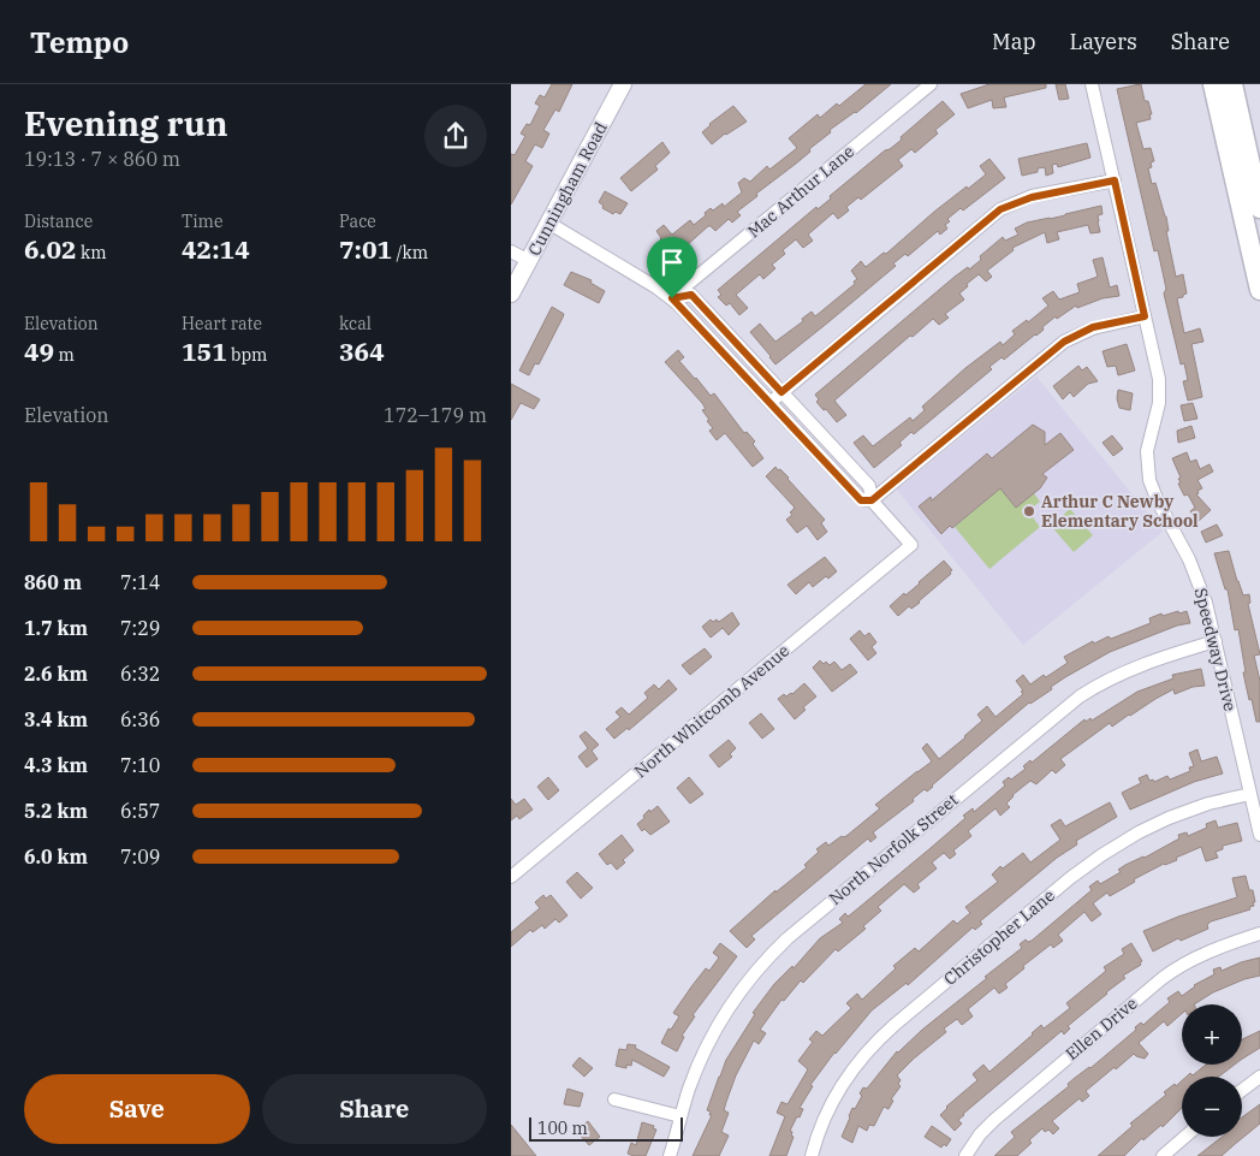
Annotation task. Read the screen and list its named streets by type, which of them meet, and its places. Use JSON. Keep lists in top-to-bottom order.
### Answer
{
  "streets": {
    "street": [
      "Cunningham Road",
      "Mac Arthur Lane",
      "Speedway Drive",
      "North Whitcomb Avenue",
      "North Norfolk Street",
      "Christopher Lane",
      "Ellen Drive"
    ]
  },
  "crossings": [
    ["Speedway Drive", "North Norfolk Street"],
    ["Speedway Drive", "Christopher Lane"]
  ],
  "places": ["Arthur C Newby Elementary School"],
  "scale_bar": "100 m",
  "page": {
    "header": "Tempo",
    "nav": ["Map", "Layers", "Share"],
    "heading": ["Evening run", "19:13 · 7 × 860 m"],
    "stats": [
      ["Distance", "6.02 km"],
      ["Time", "42:14"],
      ["Pace", "7:01 /km"],
      ["Elevation", "49 m"],
      ["Heart rate", "151 bpm"],
      ["kcal", "364"]
    ],
    "chart": ["Elevation", "172–179 m"],
    "list": [
      {
        "name": "860 m",
        "note": "7:14"
      },
      {
        "name": "1.7 km",
        "note": "7:29"
      },
      {
        "name": "2.6 km",
        "note": "6:32"
      },
      {
        "name": "3.4 km",
        "note": "6:36"
      },
      {
        "name": "4.3 km",
        "note": "7:10"
      },
      {
        "name": "5.2 km",
        "note": "6:57"
      },
      {
        "name": "6.0 km",
        "note": "7:09"
      }
    ],
    "map_buttons": ["+", "−"],
    "buttons": ["Save", "Share"],
    "scale": "100 m"
  }
}
